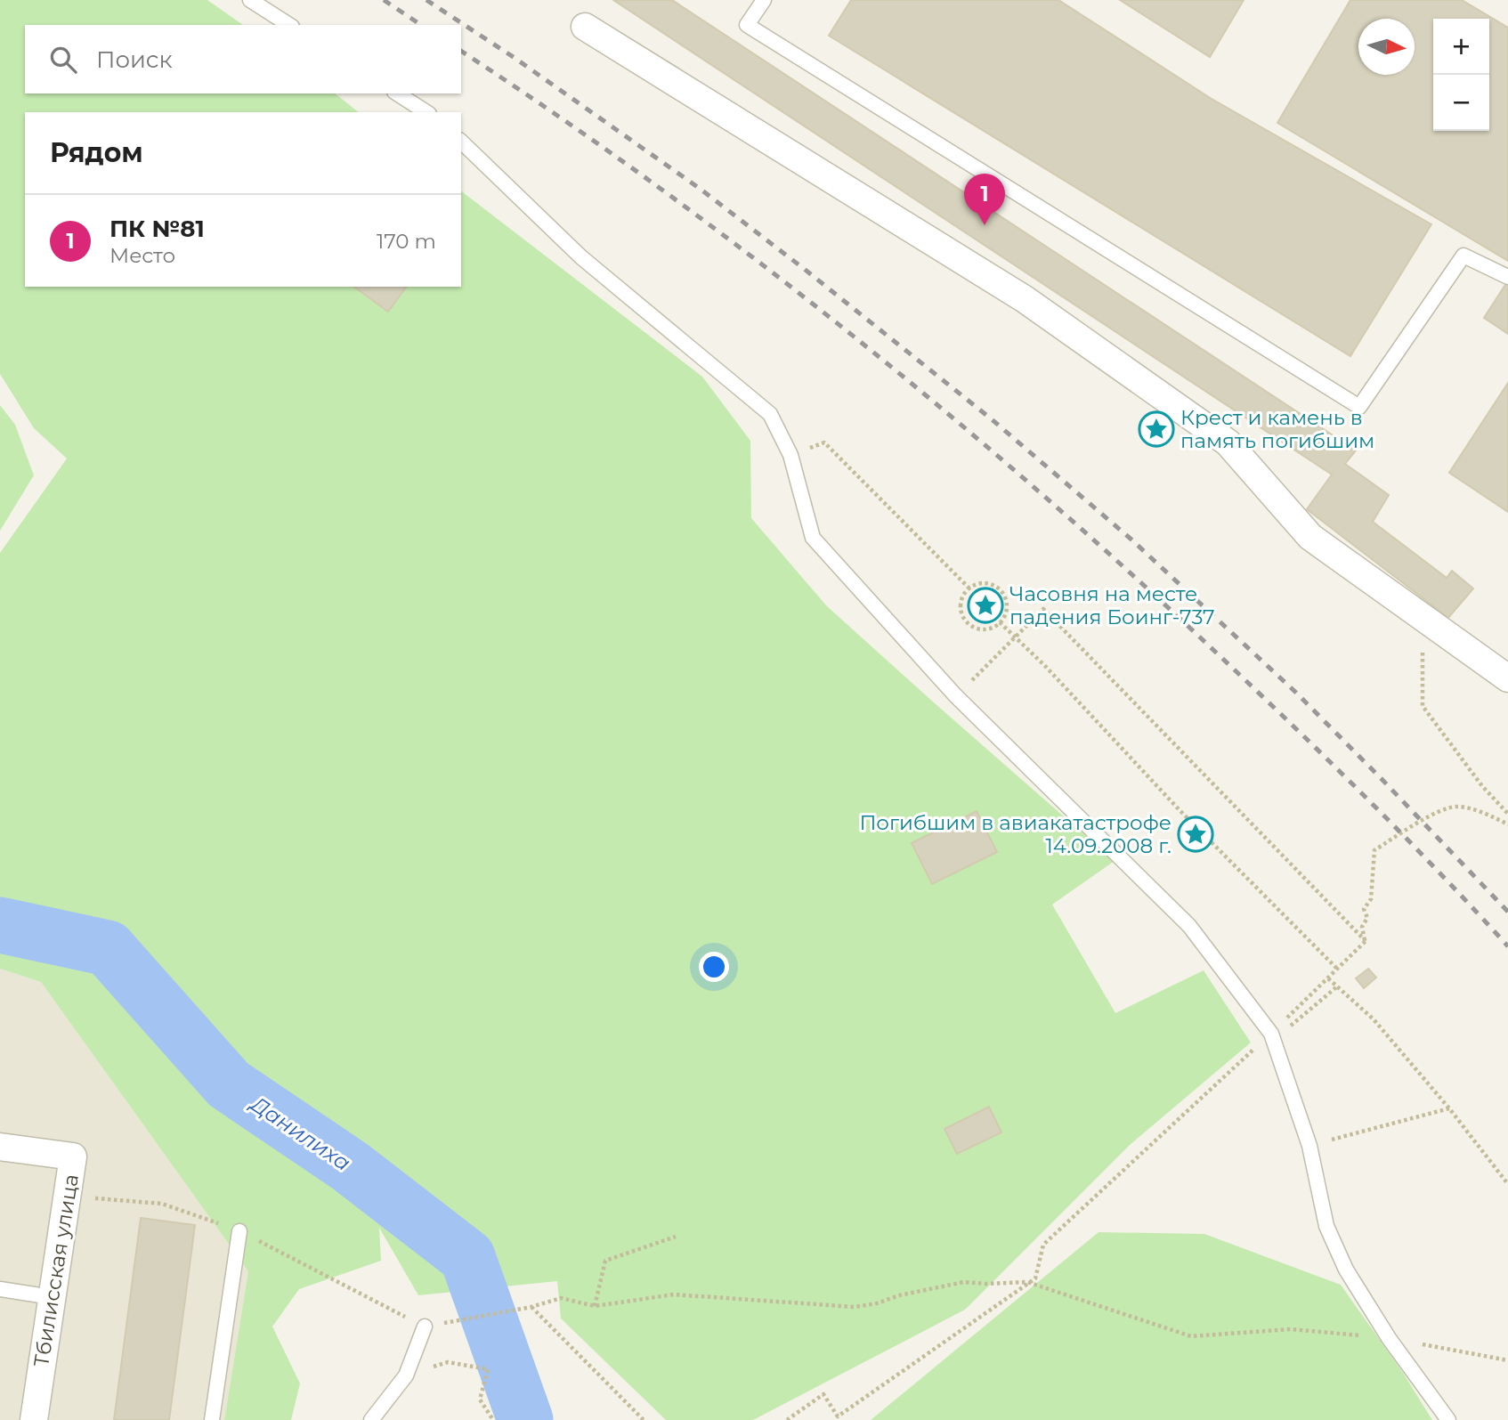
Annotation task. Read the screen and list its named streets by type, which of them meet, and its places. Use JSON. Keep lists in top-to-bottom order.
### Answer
{
  "streets": {
    "street": ["Тбилисская улица"]
  },
  "water": ["Данилиха"],
  "places": {
    "place": ["Крест и камень в память погибшим", "Часовня на месте падения Боинг-737", "Погибшим в авиакатастрофе 14.09.2008 г."]
  },
  "north": "right",
  "page": {
    "map_buttons": ["+", "−"],
    "search": "Поиск",
    "heading": "Рядом",
    "pins": "1",
    "list": [
      {
        "mark": "1",
        "name": "ПК №81",
        "note": "Место",
        "value": "170 m"
      }
    ]
  }
}
